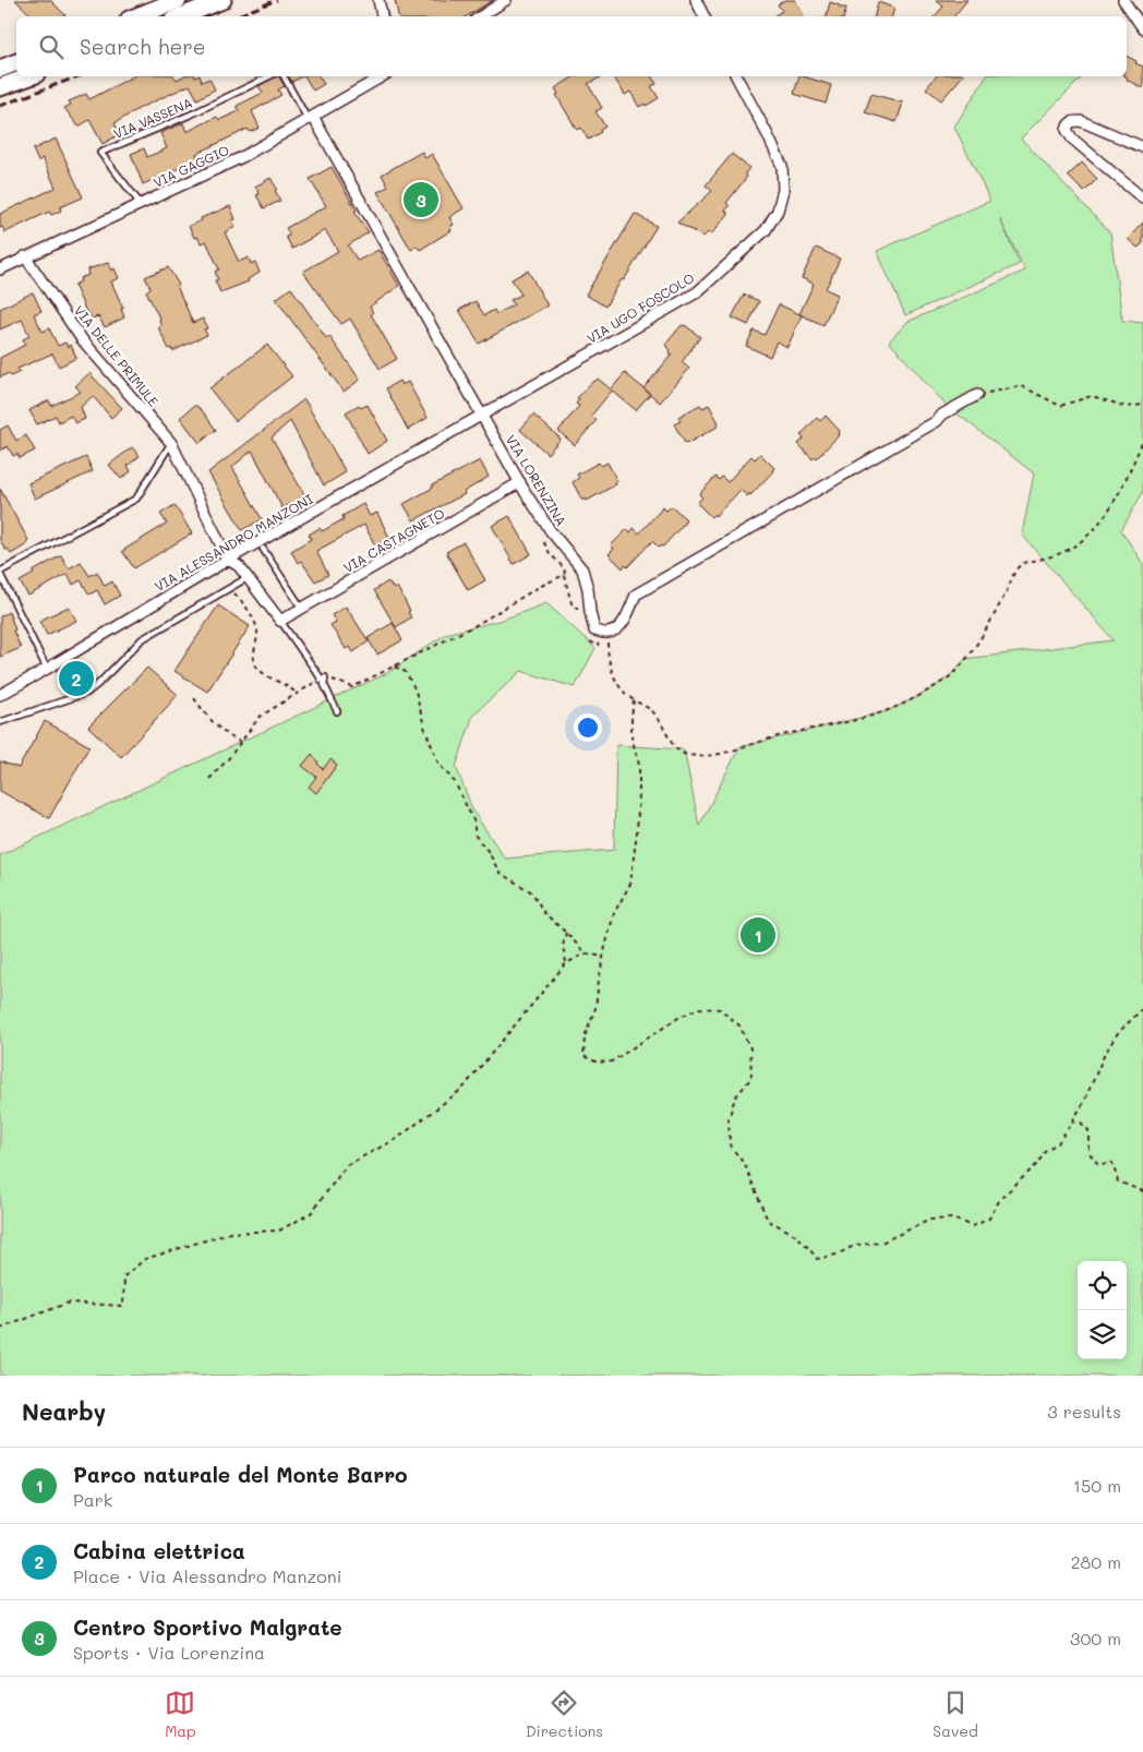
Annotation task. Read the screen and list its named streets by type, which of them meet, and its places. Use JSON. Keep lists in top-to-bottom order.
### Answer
{
  "streets": {
    "street": [
      "VIA GAGGIO",
      "VIA UGO FOSCOLO",
      "VIA DELLE PRIMULE",
      "VIA LORENZINA",
      "VIA CASTAGNETO",
      "VIA ALESSANDRO MANZONI"
    ],
    "lane": ["VIA VASSENA"]
  },
  "crossings": [
    ["VIA VASSENA", "VIA GAGGIO"],
    ["VIA GAGGIO", "VIA DELLE PRIMULE"],
    ["VIA GAGGIO", "VIA LORENZINA"],
    ["VIA UGO FOSCOLO", "VIA LORENZINA"],
    ["VIA UGO FOSCOLO", "VIA ALESSANDRO MANZONI"],
    ["VIA DELLE PRIMULE", "VIA ALESSANDRO MANZONI"],
    ["VIA LORENZINA", "VIA CASTAGNETO"],
    ["VIA LORENZINA", "VIA ALESSANDRO MANZONI"]
  ],
  "page": {
    "search": "Search here",
    "pins": ["3", "2", "1"],
    "heading": ["Nearby", "3 results"],
    "list": [
      {
        "mark": "1",
        "name": "Parco naturale del Monte Barro",
        "note": "Park",
        "value": "150 m"
      },
      {
        "mark": "2",
        "name": "Cabina elettrica",
        "note": "Place · Via Alessandro Manzoni",
        "value": "280 m"
      },
      {
        "mark": "3",
        "name": "Centro Sportivo Malgrate",
        "note": "Sports · Via Lorenzina",
        "value": "300 m"
      }
    ],
    "nav": ["Map", "Directions", "Saved"]
  }
}
